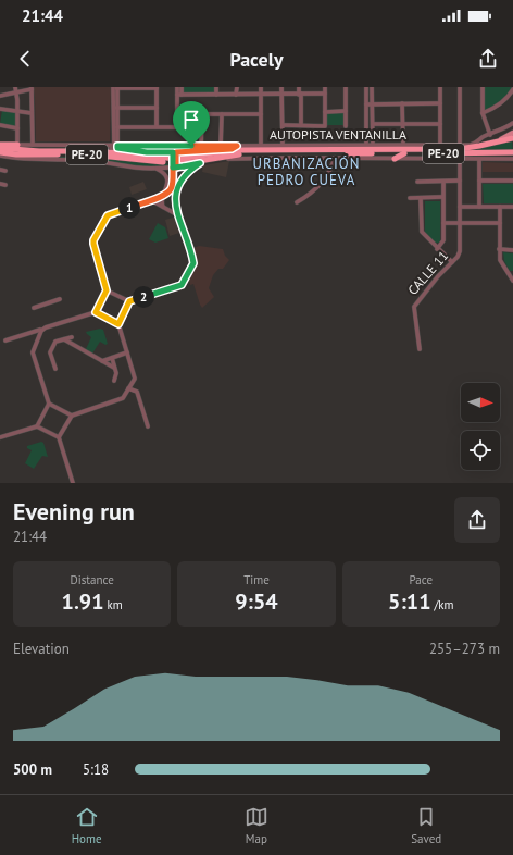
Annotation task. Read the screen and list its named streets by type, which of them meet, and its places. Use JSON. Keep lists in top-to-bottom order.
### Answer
{
  "streets": {
    "highway": ["AUTOPISTA VENTANILLA", "PE-20"],
    "street": ["CALLE 11"]
  },
  "crossings": [
    ["AUTOPISTA VENTANILLA", "PE-20"],
    ["AUTOPISTA VENTANILLA", "CALLE 11"]
  ],
  "districts": ["URBANIZACIÓN PEDRO CUEVA"],
  "north": "right",
  "page": {
    "status": "21:44",
    "header": "Pacely",
    "pins": ["1", "2"],
    "heading": ["Evening run", "21:44"],
    "stats": [
      ["Distance", "1.91 km"],
      ["Time", "9:54"],
      ["Pace", "5:11 /km"]
    ],
    "chart": ["Elevation", "255–273 m"],
    "list": [
      {
        "name": "500 m",
        "note": "5:18"
      }
    ],
    "tabs": ["Home", "Map", "Saved"]
  }
}
